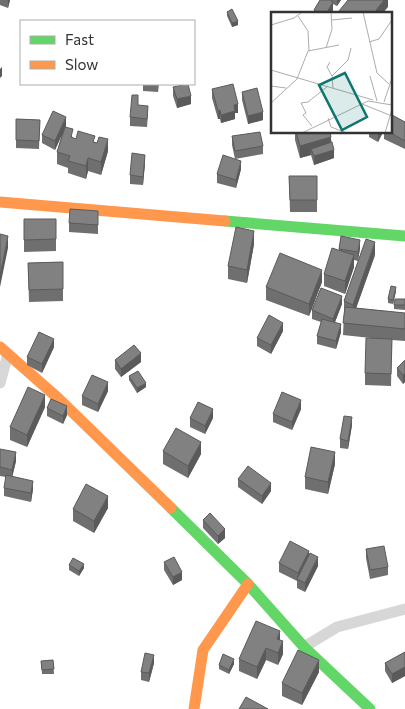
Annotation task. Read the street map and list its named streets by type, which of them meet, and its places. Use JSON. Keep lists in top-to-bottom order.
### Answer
{
  "legend": ["Fast", "Slow"]
}
